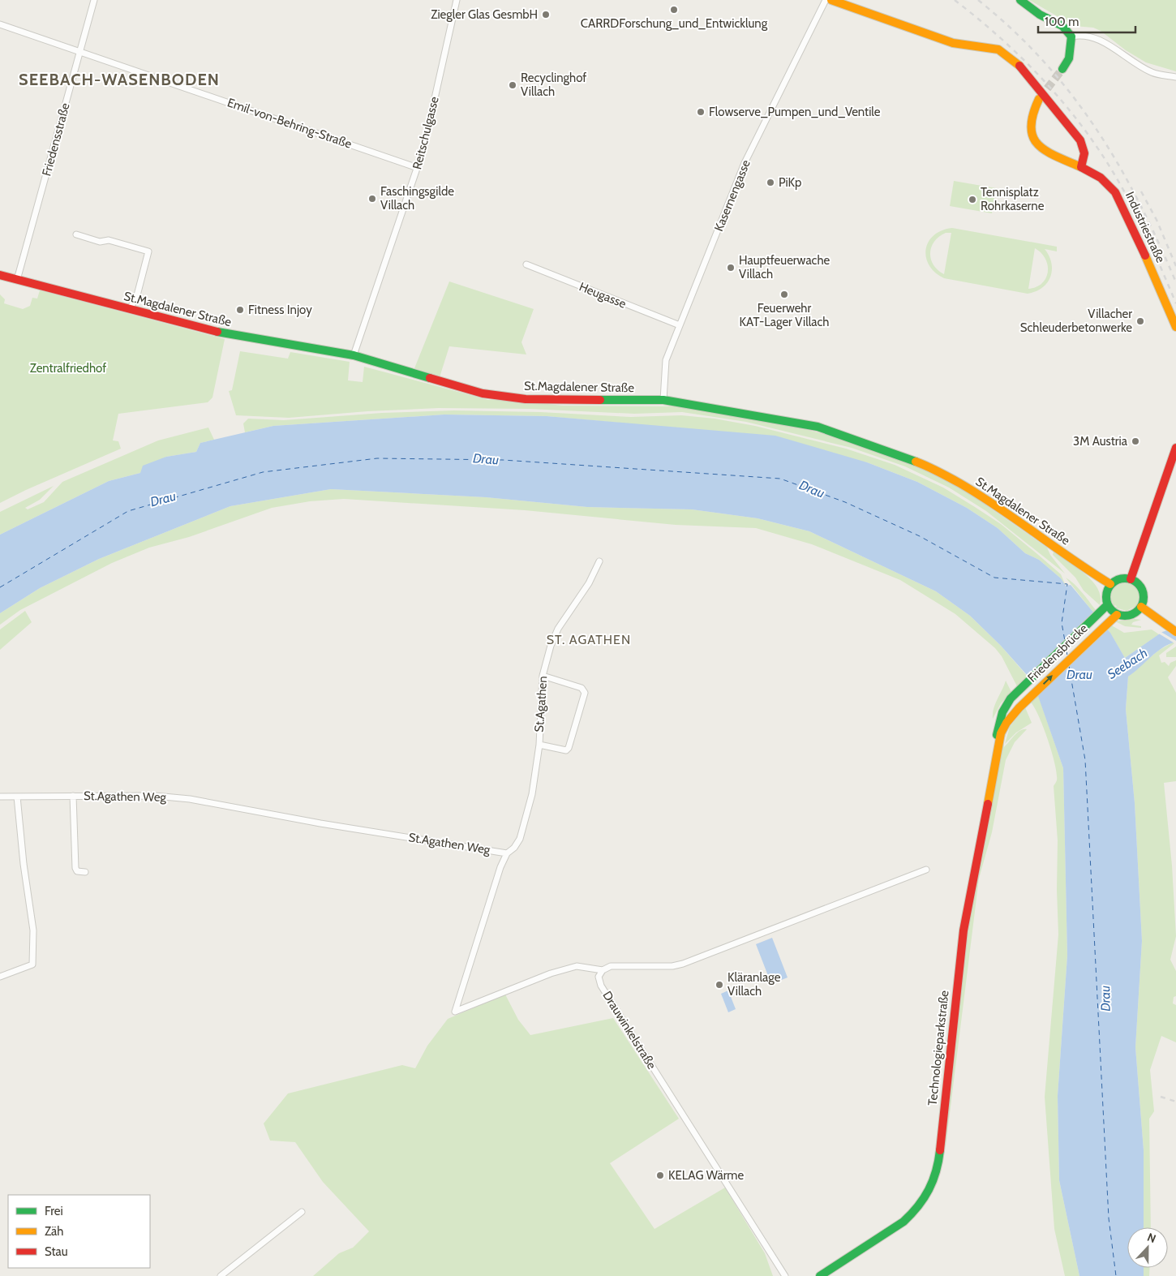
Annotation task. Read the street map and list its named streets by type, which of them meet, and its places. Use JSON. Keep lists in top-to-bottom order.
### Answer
{
  "streets": {
    "street": [
      "Emil-von-Behring-Straße",
      "Reitschulgasse",
      "Friedensstraße",
      "Kasernengasse",
      "Industriestraße",
      "Heugasse",
      "St.Magdalener Straße",
      "Friedensbrücke",
      "St.Agathen",
      "St.Agathen Weg",
      "Drauwinkelstraße",
      "Technologieparkstraße"
    ]
  },
  "crossings": [
    ["Emil-von-Behring-Straße", "Reitschulgasse"],
    ["Emil-von-Behring-Straße", "Friedensstraße"],
    ["Reitschulgasse", "St.Magdalener Straße"],
    ["Friedensstraße", "St.Magdalener Straße"],
    ["Kasernengasse", "Heugasse"],
    ["Kasernengasse", "St.Magdalener Straße"],
    ["St.Magdalener Straße", "Friedensbrücke"],
    ["Friedensbrücke", "Technologieparkstraße"],
    ["St.Agathen", "St.Agathen Weg"],
    ["St.Agathen Weg", "Drauwinkelstraße"]
  ],
  "districts": ["SEEBACH-WASENBODEN", "ST. AGATHEN"],
  "water": ["Drau", "Seebach"],
  "parks": ["Zentralfriedhof"],
  "places": [
    "CARRDForschung_und_Entwicklung",
    "Ziegler Glas GesmbH",
    "Recyclinghof Villach",
    "Flowserve_Pumpen_und_Ventile",
    "PiKp",
    "Faschingsgilde Villach",
    "Tennisplatz Rohrkaserne",
    "Hauptfeuerwache Villach",
    "Feuerwehr KAT-Lager Villach",
    "Fitness Injoy",
    "Villacher Schleuderbetonwerke",
    "3M Austria",
    "Kläranlage Villach",
    "KELAG Wärme"
  ],
  "legend": ["Frei", "Zäh", "Stau"],
  "scale_bar": "100 m",
  "north": "top"
}
